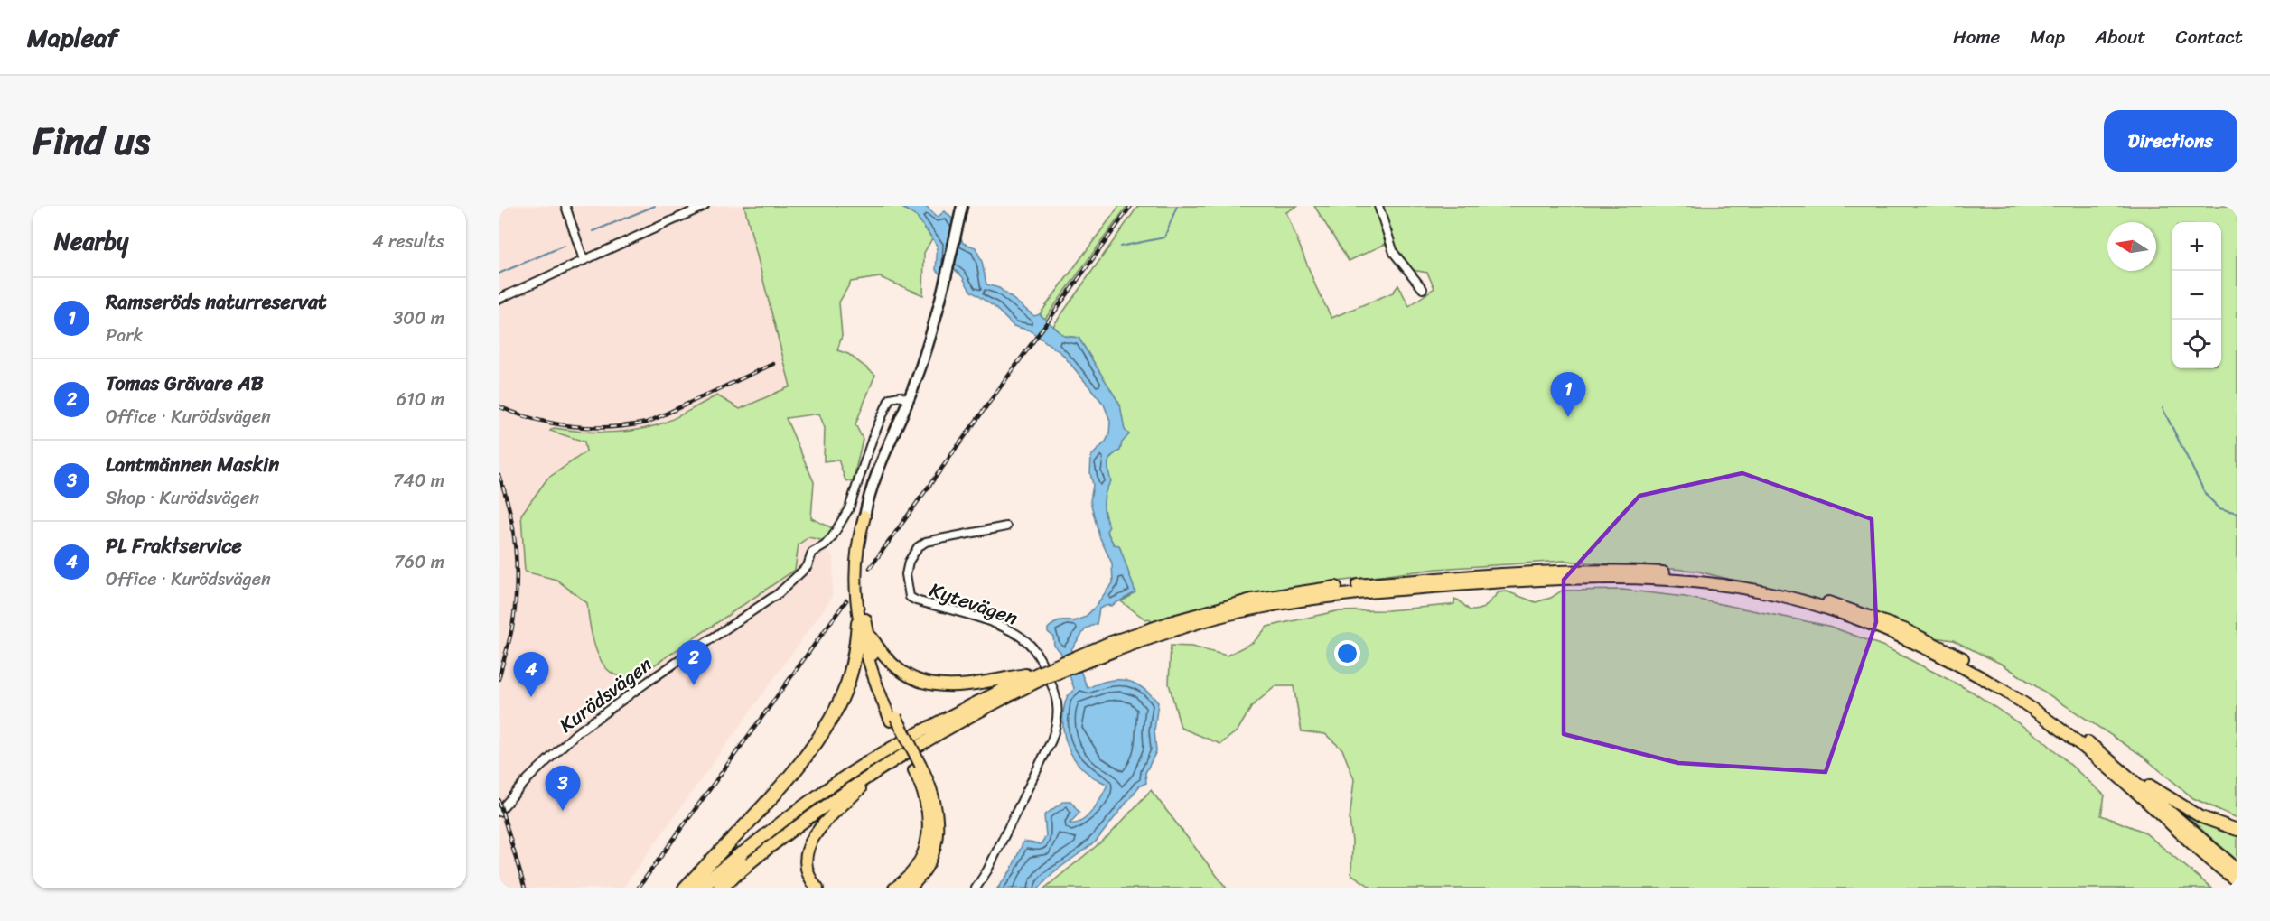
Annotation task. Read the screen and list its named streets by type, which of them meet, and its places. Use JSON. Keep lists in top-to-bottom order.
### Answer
{
  "streets": {
    "street": ["Kytevägen", "Kurödsvägen"]
  },
  "north": "left",
  "page": {
    "header": "Mapleaf",
    "nav": [
      "Home",
      "Map",
      "About",
      "Contact"
    ],
    "title": "Find us",
    "buttons": "Directions",
    "heading": ["Nearby", "4 results"],
    "map_buttons": ["+", "−"],
    "list": [
      {
        "mark": "1",
        "name": "Ramseröds naturreservat",
        "note": "Park",
        "value": "300 m"
      },
      {
        "mark": "2",
        "name": "Tomas Grävare AB",
        "note": "Office · Kurödsvägen",
        "value": "610 m"
      },
      {
        "mark": "3",
        "name": "Lantmännen Maskin",
        "note": "Shop · Kurödsvägen",
        "value": "740 m"
      },
      {
        "mark": "4",
        "name": "PL Fraktservice",
        "note": "Office · Kurödsvägen",
        "value": "760 m"
      }
    ],
    "pins": [
      "1",
      "2",
      "4",
      "3"
    ]
  }
}
